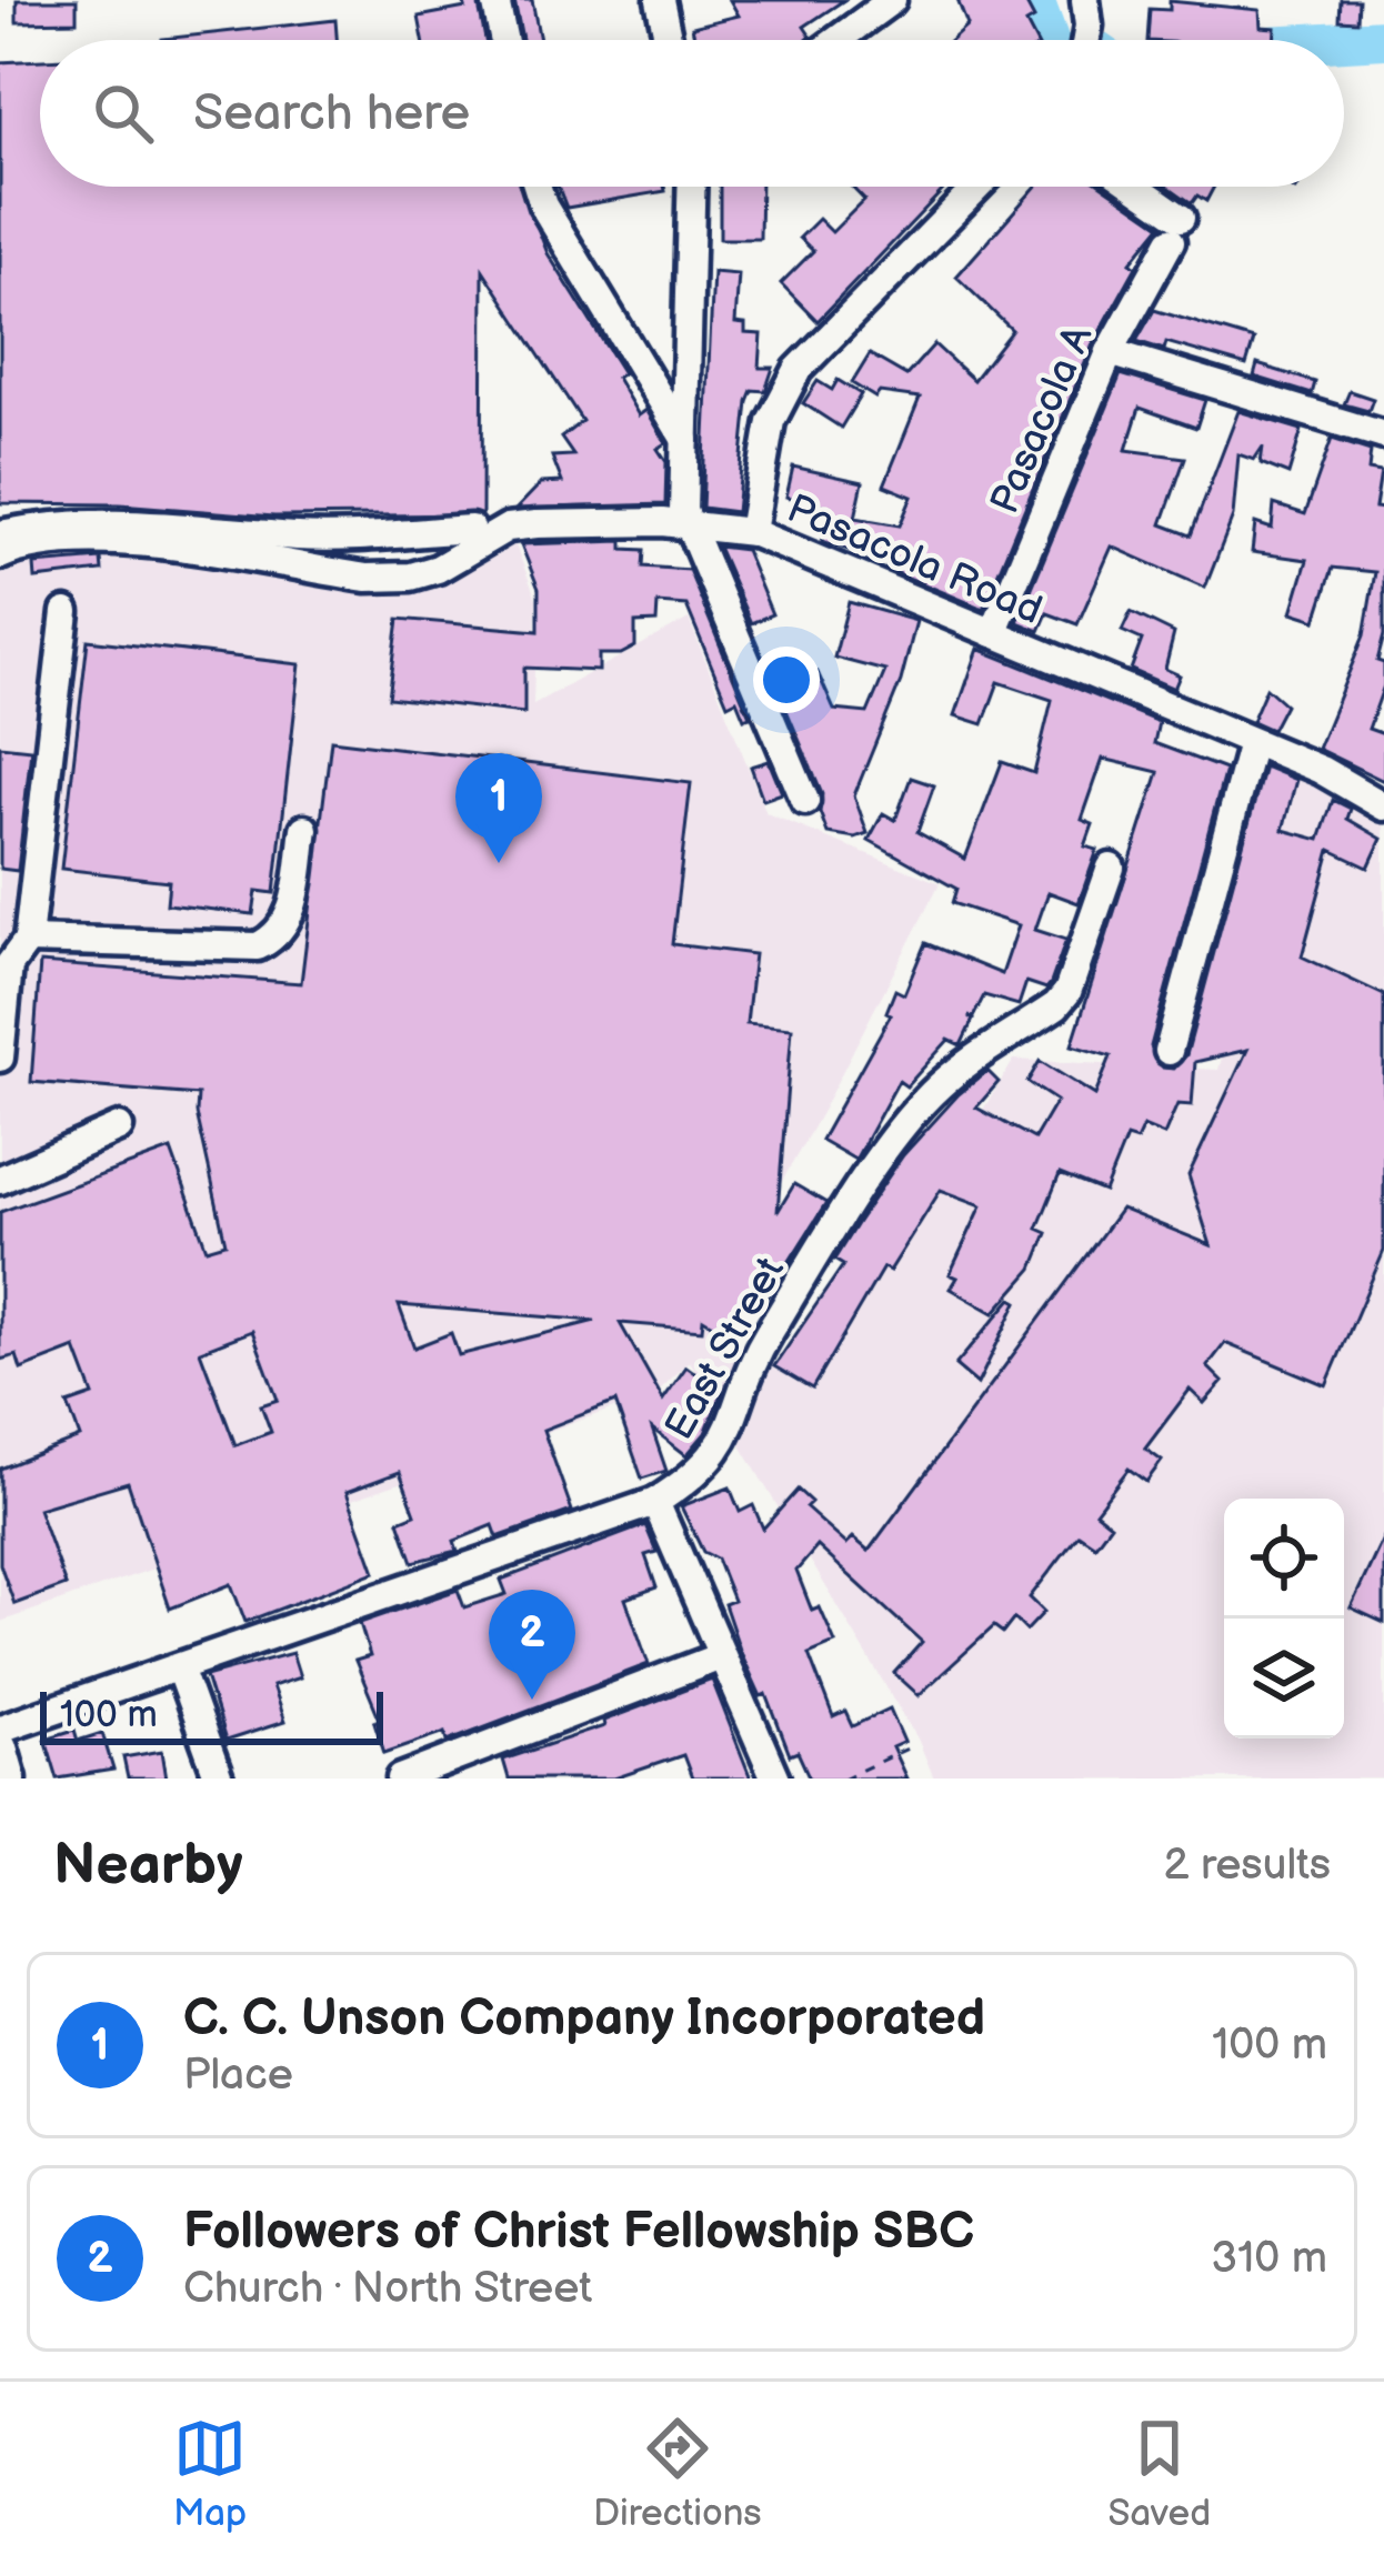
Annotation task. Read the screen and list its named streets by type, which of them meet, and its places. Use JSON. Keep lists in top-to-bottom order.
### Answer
{
  "streets": {
    "street": ["Pasacola A", "Pasacola Road", "East Street"]
  },
  "crossings": [
    ["Pasacola A", "Pasacola Road"]
  ],
  "scale_bar": "100 m",
  "page": {
    "search": "Search here",
    "pins": ["1", "2"],
    "scale": "100 m",
    "heading": ["Nearby", "2 results"],
    "list": [
      {
        "mark": "1",
        "name": "C. C. Unson Company Incorporated",
        "note": "Place",
        "value": "100 m"
      },
      {
        "mark": "2",
        "name": "Followers of Christ Fellowship SBC",
        "note": "Church · North Street",
        "value": "310 m"
      }
    ],
    "nav": ["Map", "Directions", "Saved"]
  }
}
